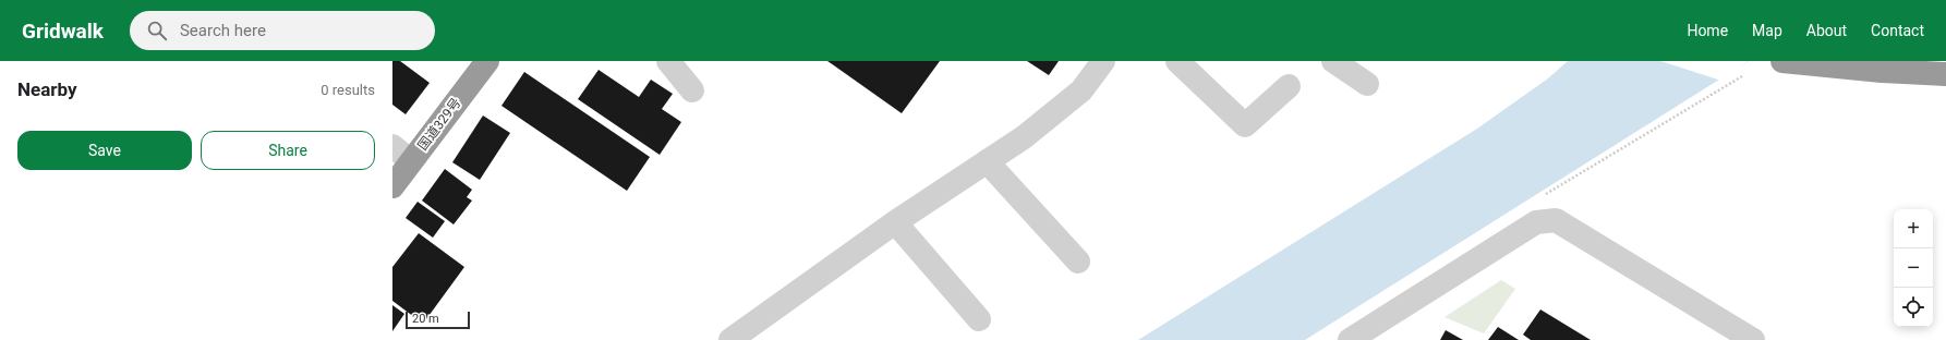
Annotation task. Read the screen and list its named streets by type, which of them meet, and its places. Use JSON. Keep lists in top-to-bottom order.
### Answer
{
  "streets": {
    "highway": ["国道329号"]
  },
  "scale_bar": "20 m",
  "page": {
    "header": "Gridwalk",
    "search": "Search here",
    "nav": [
      "Home",
      "Map",
      "About",
      "Contact"
    ],
    "heading": ["Nearby", "0 results"],
    "buttons": ["Save", "Share"],
    "map_buttons": ["+", "−"],
    "scale": "20 m"
  }
}
